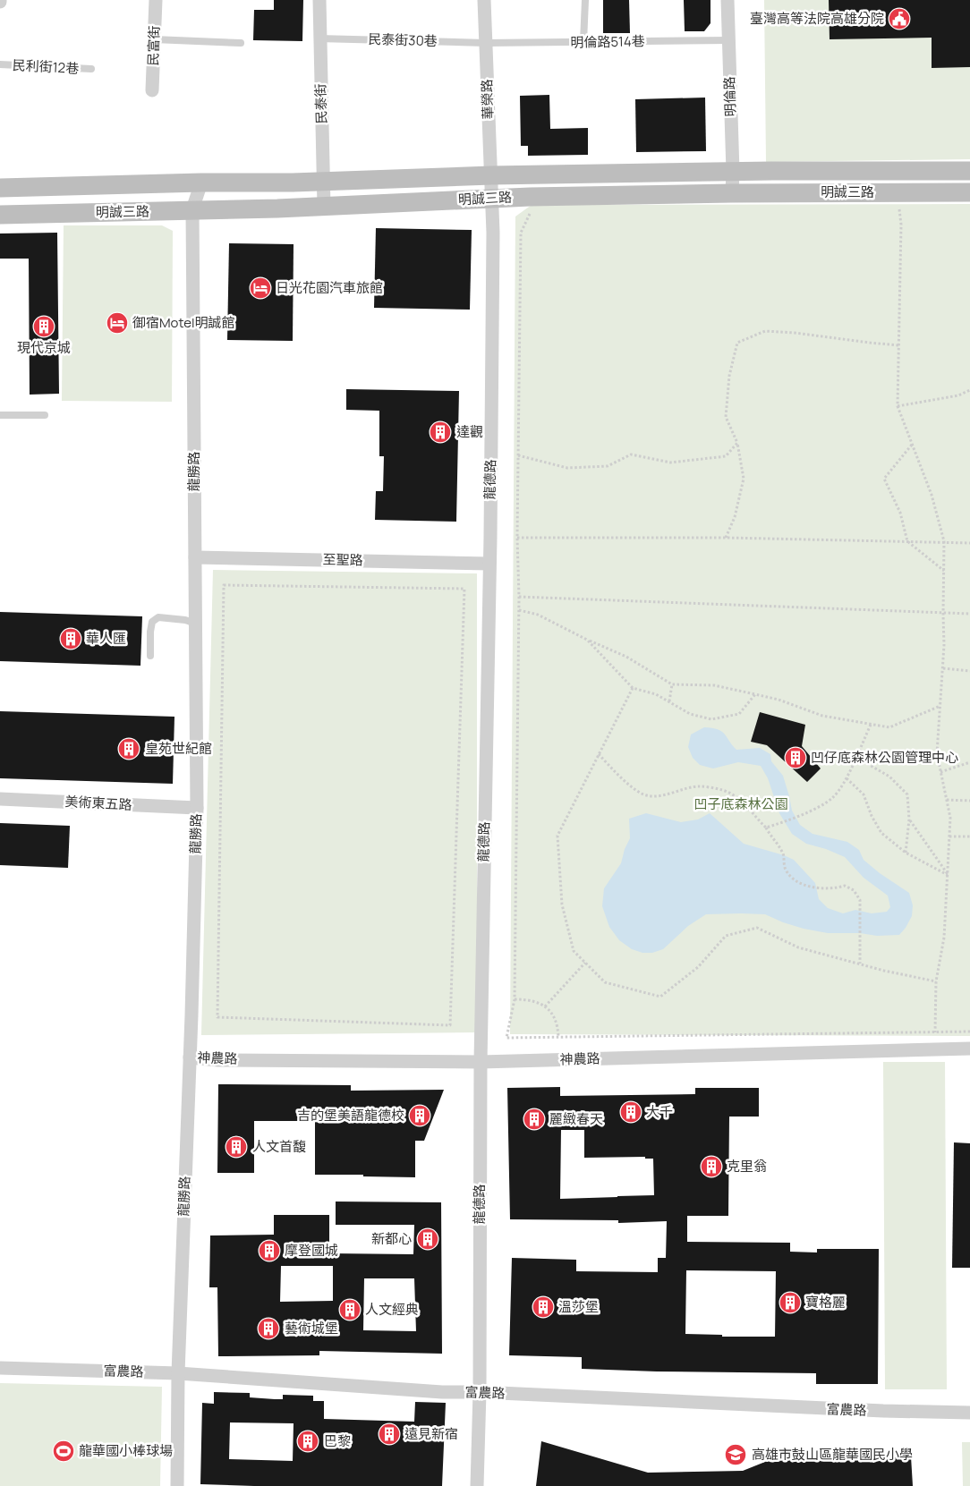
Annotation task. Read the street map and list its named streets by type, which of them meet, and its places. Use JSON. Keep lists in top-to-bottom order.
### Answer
{
  "streets": {
    "street": [
      "民富街",
      "明倫路",
      "華榮路",
      "民泰街",
      "明誠三路",
      "龍勝路",
      "龍德路",
      "至聖路",
      "美術東五路",
      "神農路",
      "富農路"
    ],
    "lane": ["民泰街30巷", "明倫路514巷", "民利街12巷"]
  },
  "crossings": [
    ["民泰街30巷", "明倫路514巷"],
    ["民泰街30巷", "華榮路"],
    ["民泰街30巷", "民泰街"],
    ["明倫路514巷", "明倫路"],
    ["明倫路514巷", "華榮路"],
    ["明倫路", "明誠三路"],
    ["華榮路", "明誠三路"],
    ["華榮路", "龍德路"],
    ["民泰街", "明誠三路"],
    ["明誠三路", "龍勝路"],
    ["明誠三路", "龍德路"],
    ["龍勝路", "至聖路"],
    ["龍勝路", "美術東五路"],
    ["龍勝路", "神農路"],
    ["龍勝路", "富農路"],
    ["龍德路", "至聖路"],
    ["龍德路", "神農路"],
    ["龍德路", "富農路"]
  ],
  "parks": ["凹子底森林公園"],
  "places": {
    "public building": ["臺灣高等法院高雄分院"],
    "hotel": ["日光花園汽車旅館", "御宿Motel明誠館"],
    "building": [
      "現代京城",
      "達觀",
      "華人匯",
      "皇苑世紀館",
      "凹仔底森林公園管理中心",
      "大千",
      "吉的堡美語龍德校",
      "麗緻春天",
      "人文首馥",
      "克里翁",
      "新都心",
      "摩登國城",
      "寶格麗",
      "溫莎堡",
      "人文經典",
      "藝術城堡",
      "遠見新宿",
      "巴黎"
    ],
    "sports": ["龍華國小棒球場"],
    "school or university": ["高雄市鼓山區龍華國民小學"]
  }
}
